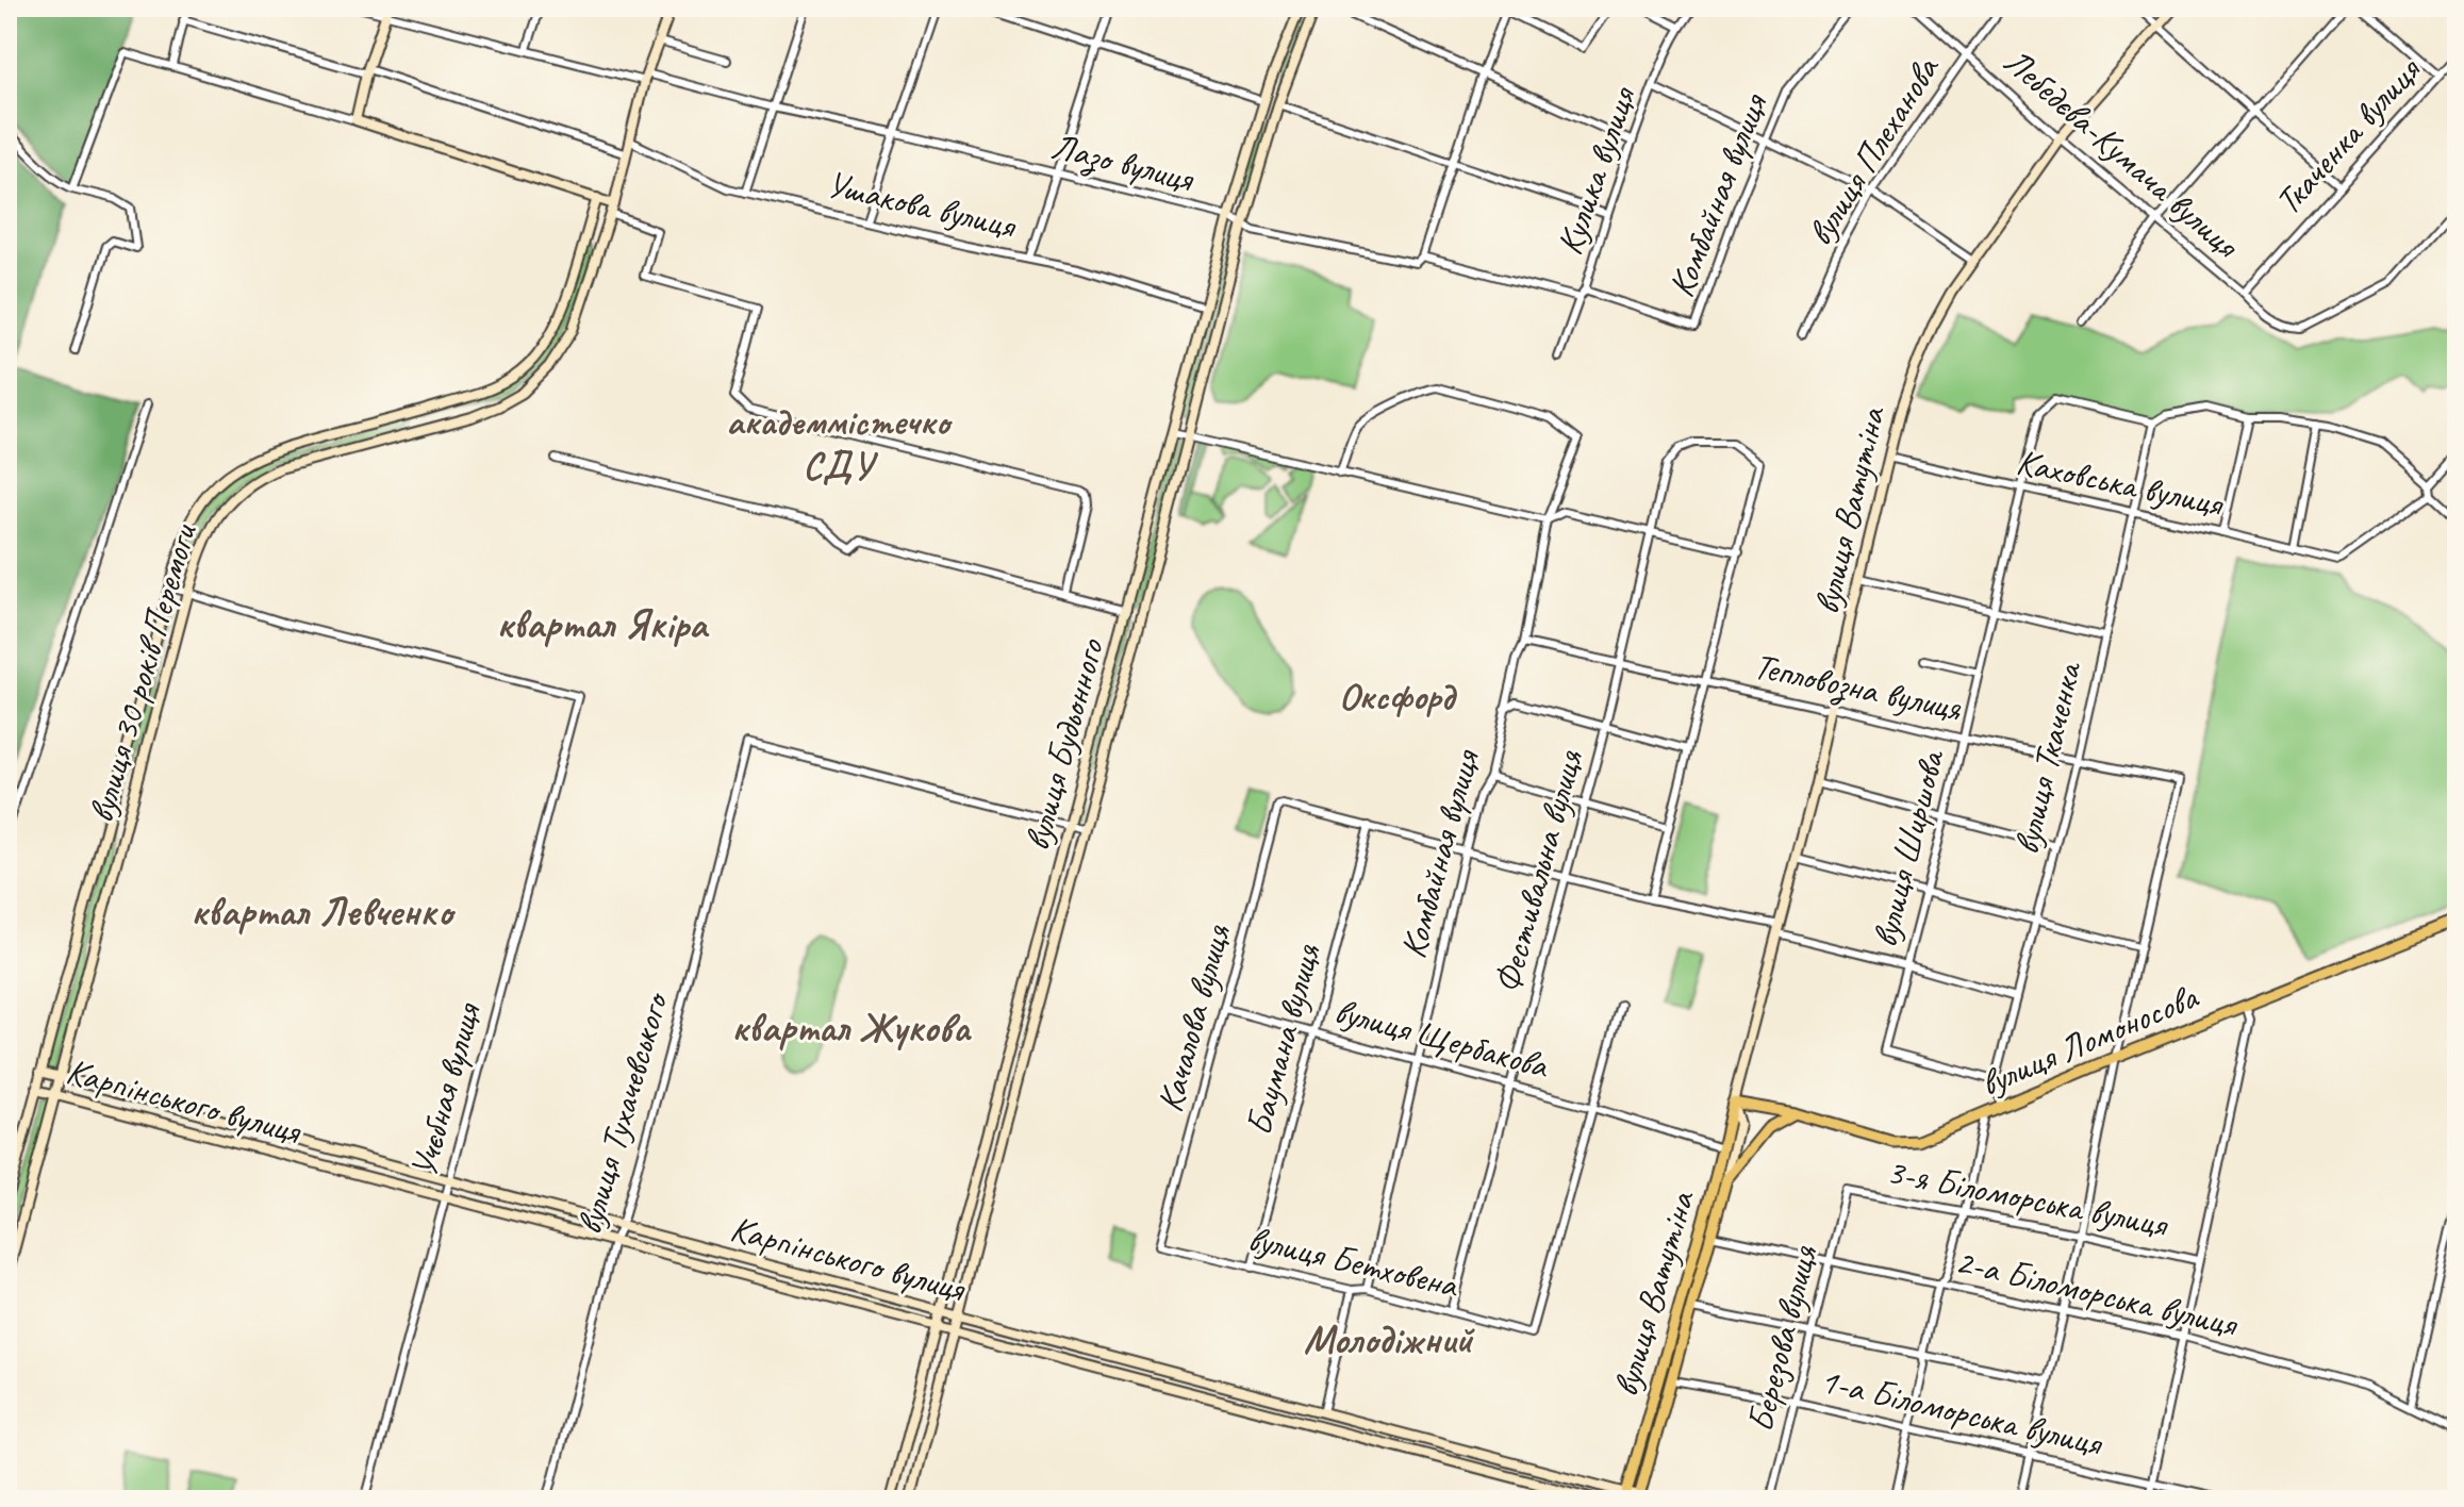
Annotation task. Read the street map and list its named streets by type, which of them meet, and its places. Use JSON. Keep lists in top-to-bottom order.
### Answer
{
  "streets": {
    "main road": ["вулиця Ватутіна", "вулиця Ломоносова"],
    "street": [
      "Ткаченка вулиця",
      "вулиця Плеханова",
      "Лебедєва-Кумача вулиця",
      "Лазо вулиця",
      "Кулика вулиця",
      "Комбайная вулиця",
      "Ушакова вулиця",
      "Каховська вулиця",
      "вулиця 30 років Перемоги",
      "Тепловозна вулиця",
      "вулиця Будьонного",
      "вулиця Ткаченка",
      "вулиця Ширшова",
      "Фестивальна вулиця",
      "Качалова вулиця",
      "вулиця Щербакова",
      "Баумана вулиця",
      "Учєбная вулиця",
      "Карпінського вулиця",
      "вулиця Тухачевського",
      "3-я Біломорська вулиця",
      "вулиця Бетховена",
      "2-а Біломорська вулиця",
      "Березова вулиця",
      "1-а Біломорська вулиця"
    ]
  },
  "crossings": [
    ["Ткаченка вулиця", "Лебедєва-Кумача вулиця"],
    ["вулиця Плеханова", "Лебедєва-Кумача вулиця"],
    ["Лебедєва-Кумача вулиця", "вулиця Ватутіна"],
    ["Лазо вулиця", "Кулика вулиця"],
    ["Лазо вулиця", "Комбайная вулиця"],
    ["Лазо вулиця", "вулиця 30 років Перемоги"],
    ["Лазо вулиця", "вулиця Будьонного"],
    ["Комбайная вулиця", "Тепловозна вулиця"],
    ["Комбайная вулиця", "вулиця Щербакова"],
    ["Комбайная вулиця", "вулиця Бетховена"],
    ["Ушакова вулиця", "вулиця 30 років Перемоги"],
    ["Ушакова вулиця", "вулиця Будьонного"],
    ["Каховська вулиця", "вулиця Ватутіна"],
    ["Каховська вулиця", "вулиця Ткаченка"],
    ["Каховська вулиця", "вулиця Ширшова"],
    ["вулиця Ватутіна", "Тепловозна вулиця"],
    ["вулиця Ватутіна", "вулиця Щербакова"],
    ["вулиця Ватутіна", "вулиця Ломоносова"],
    ["вулиця Ватутіна", "Карпінського вулиця"],
    ["вулиця Ватутіна", "2-а Біломорська вулиця"],
    ["вулиця Ватутіна", "1-а Біломорська вулиця"],
    ["вулиця 30 років Перемоги", "Учєбная вулиця"],
    ["вулиця 30 років Перемоги", "Карпінського вулиця"],
    ["Тепловозна вулиця", "вулиця Ткаченка"],
    ["Тепловозна вулиця", "вулиця Ширшова"],
    ["Тепловозна вулиця", "Фестивальна вулиця"],
    ["вулиця Будьонного", "Карпінського вулиця"],
    ["вулиця Будьонного", "вулиця Тухачевського"],
    ["вулиця Ткаченка", "вулиця Ширшова"],
    ["вулиця Ткаченка", "вулиця Ломоносова"],
    ["Фестивальна вулиця", "вулиця Щербакова"],
    ["Фестивальна вулиця", "вулиця Бетховена"],
    ["Качалова вулиця", "вулиця Щербакова"],
    ["Качалова вулиця", "Баумана вулиця"],
    ["Качалова вулиця", "вулиця Бетховена"],
    ["вулиця Щербакова", "Баумана вулиця"],
    ["вулиця Щербакова", "вулиця Бетховена"],
    ["Баумана вулиця", "вулиця Бетховена"],
    ["Учєбная вулиця", "Карпінського вулиця"],
    ["Карпінського вулиця", "вулиця Тухачевського"],
    ["3-я Біломорська вулиця", "Березова вулиця"],
    ["2-а Біломорська вулиця", "Березова вулиця"],
    ["Березова вулиця", "1-а Біломорська вулиця"]
  ],
  "districts": [
    "академмістечко СДУ",
    "квартал Якіра",
    "Оксфорд",
    "квартал Левченко",
    "квартал Жукова",
    "Молодіжний"
  ]
}
